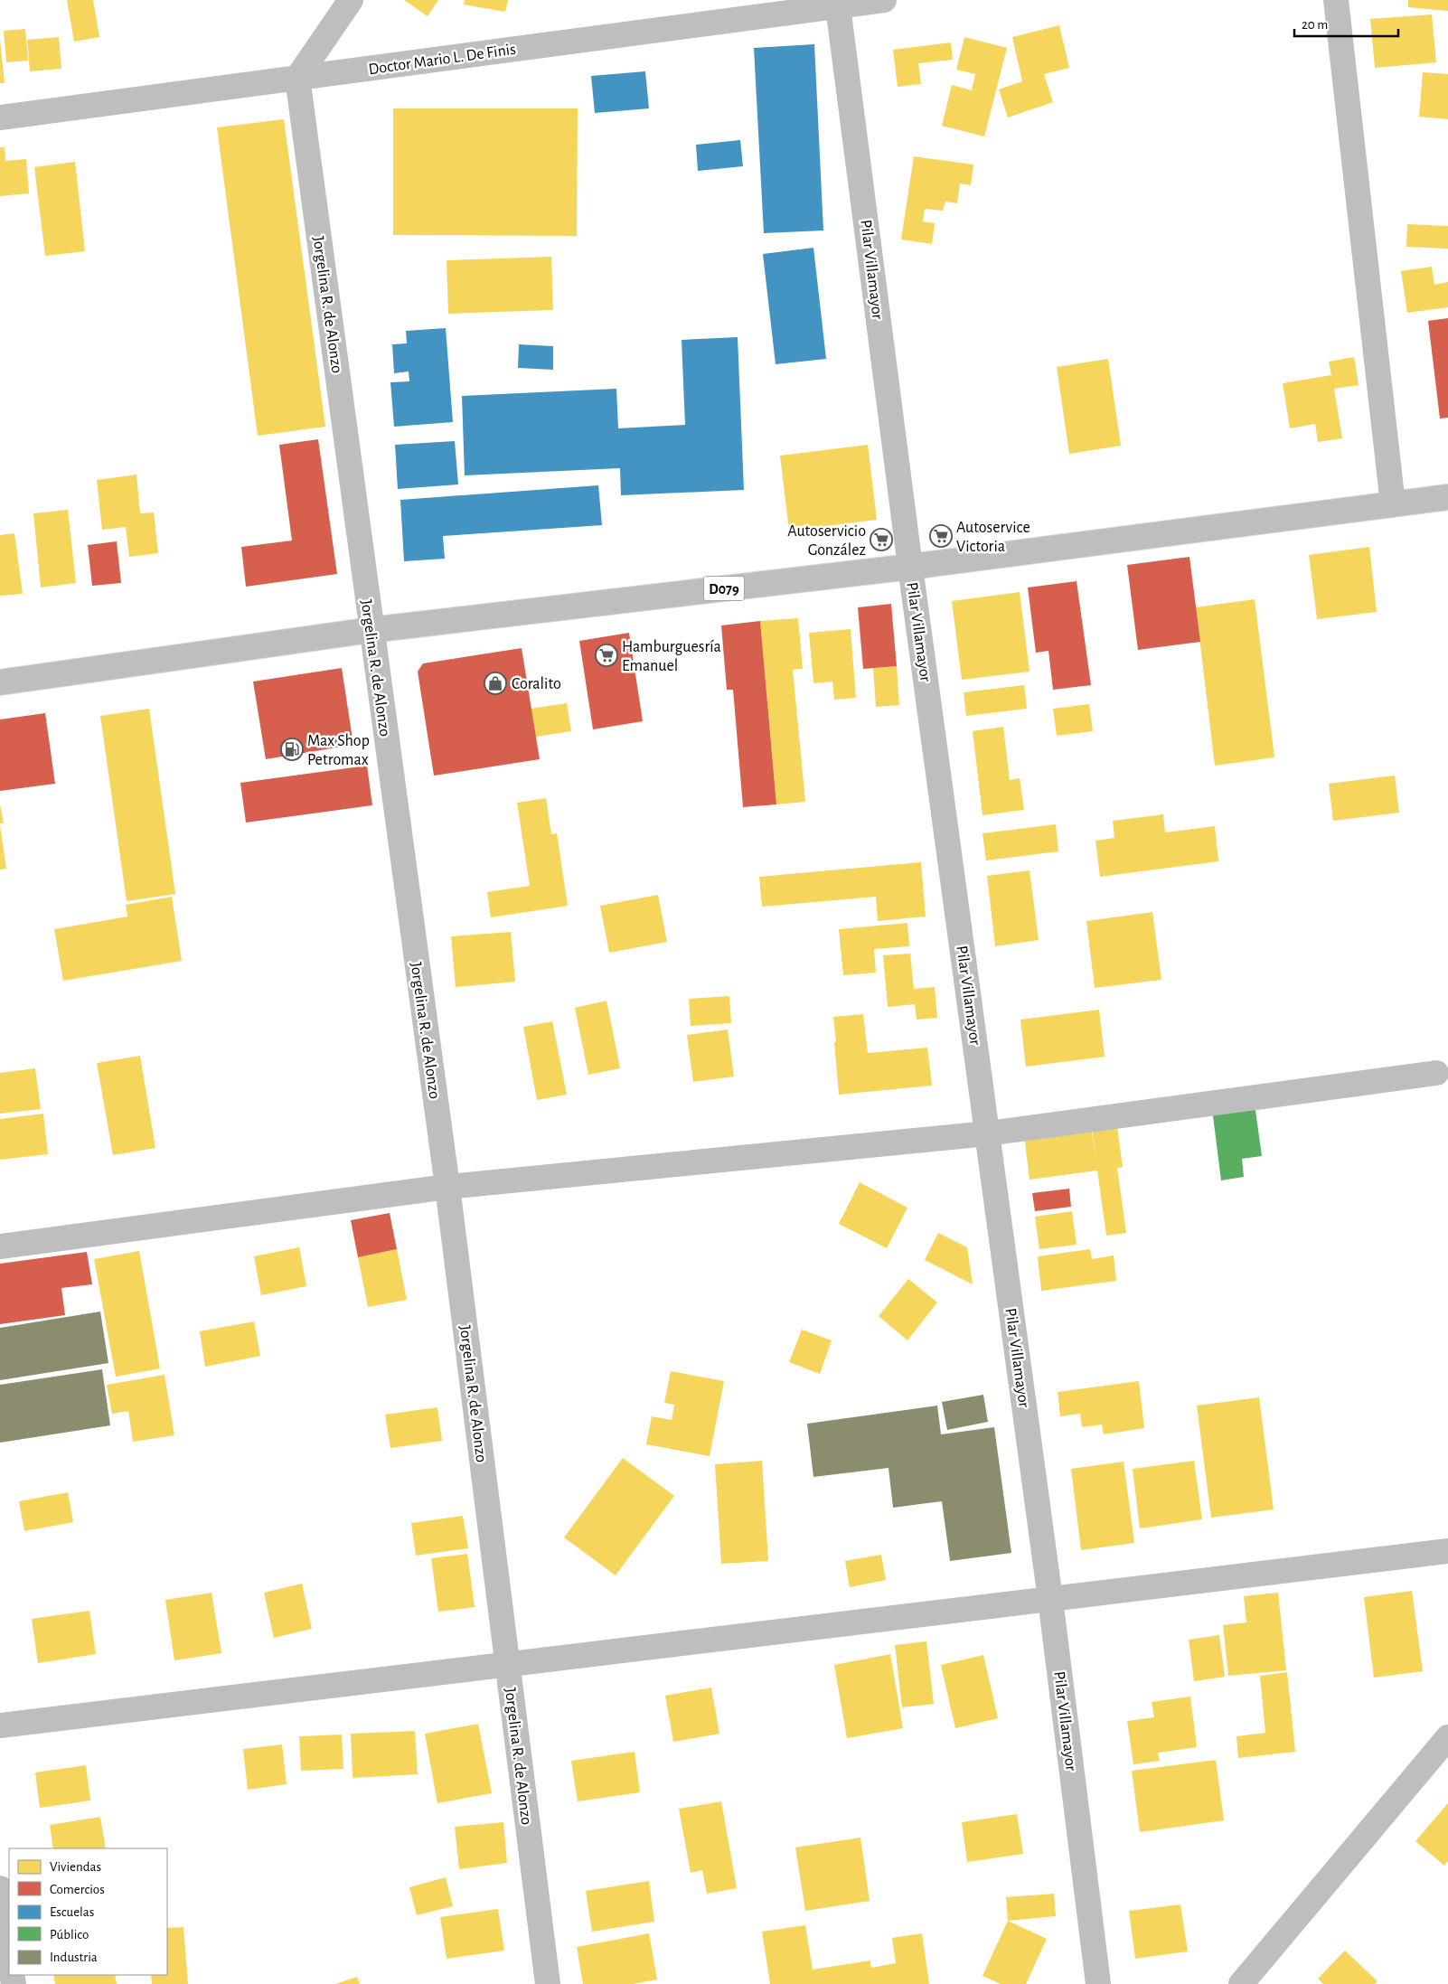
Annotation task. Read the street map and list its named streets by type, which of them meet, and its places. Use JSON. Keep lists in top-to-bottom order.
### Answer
{
  "streets": {
    "street": [
      "Doctor Mario L. De Finis",
      "Pilar Villamayor",
      "Jorgelina R. de Alonzo",
      "D079"
    ]
  },
  "crossings": [
    ["Doctor Mario L. De Finis", "Pilar Villamayor"],
    ["Doctor Mario L. De Finis", "Jorgelina R. de Alonzo"],
    ["Pilar Villamayor", "D079"],
    ["Jorgelina R. de Alonzo", "D079"]
  ],
  "places": {
    "supermarket": ["Autoservice Victoria", "Autoservicio González", "Hamburguesría Emanuel"],
    "shop": ["Coralito"],
    "fuel station": ["Max Shop Petromax"]
  },
  "legend": [
    "Viviendas",
    "Comercios",
    "Escuelas",
    "Público",
    "Industria"
  ],
  "scale_bar": "20 m"
}
